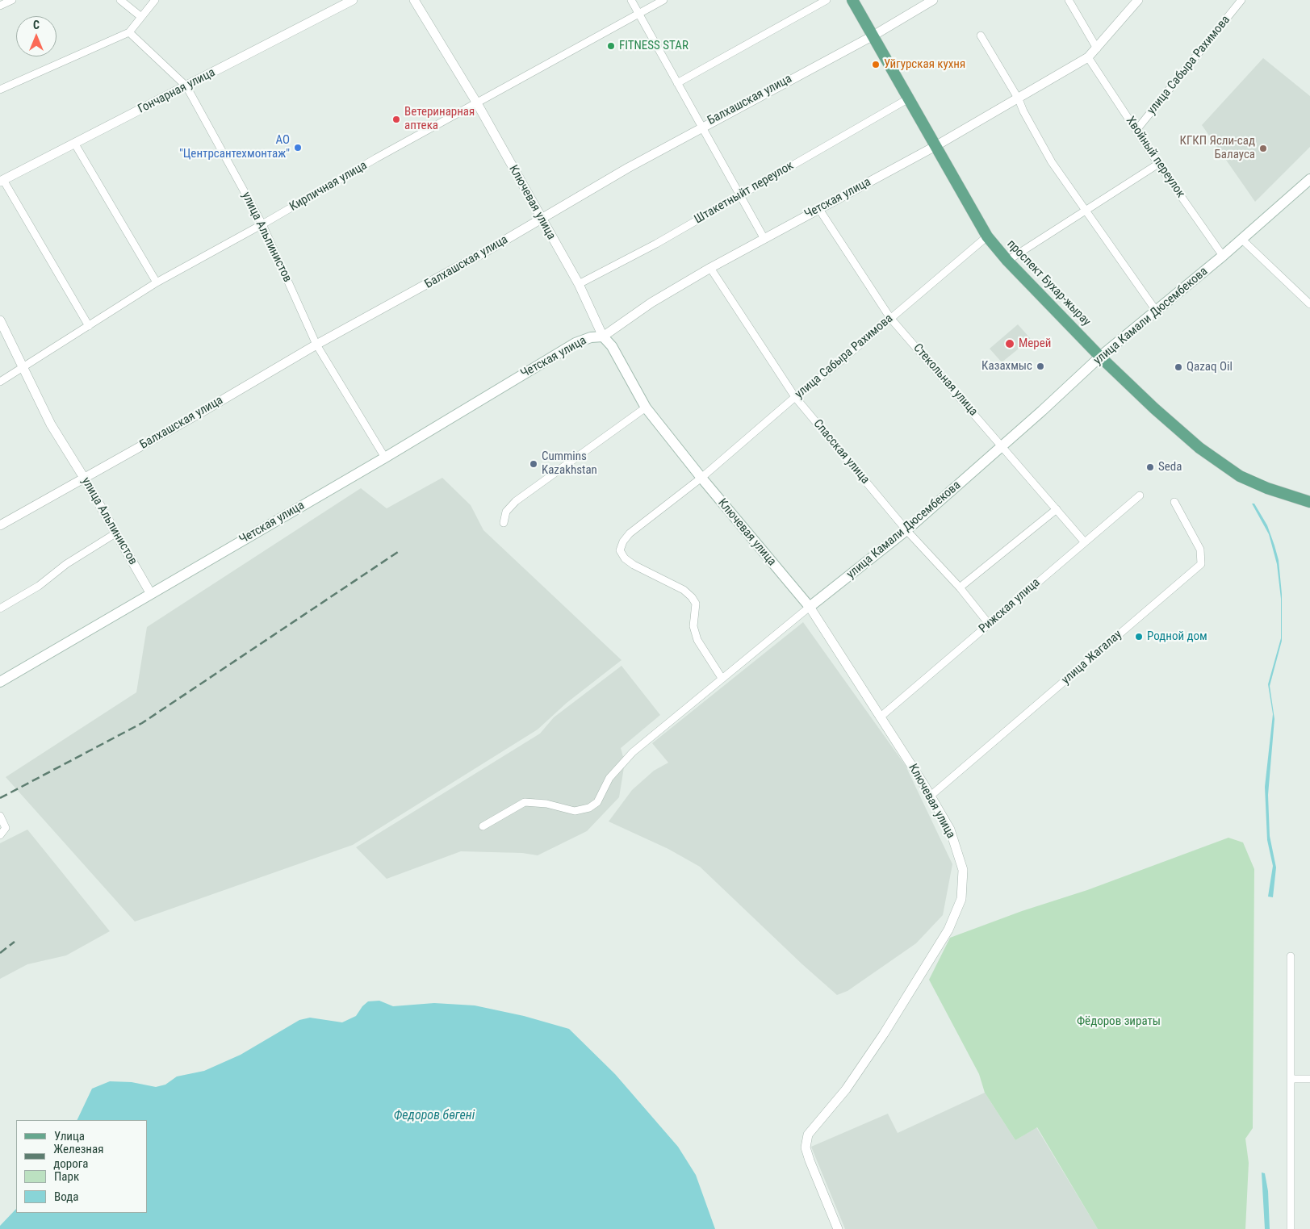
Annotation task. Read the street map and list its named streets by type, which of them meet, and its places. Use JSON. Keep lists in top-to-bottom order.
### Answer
{
  "streets": {
    "main road": [
      "Четская улица",
      "Ключевая улица",
      "проспект Бухар-жырау",
      "улица Камали Дюсембекова"
    ],
    "street": [
      "улица Сабыра Рахимова",
      "Гончарная улица",
      "Балхашская улица",
      "Хвойный переулок",
      "Кирпичная улица",
      "Штакетныйт переулок",
      "улица Альпинистов",
      "Стекольная улица",
      "Спасская улица",
      "Рижская улица",
      "улица Жагалау"
    ]
  },
  "crossings": [
    ["улица Сабыра Рахимова", "Хвойный переулок"],
    ["улица Сабыра Рахимова", "Ключевая улица"],
    ["улица Сабыра Рахимова", "проспект Бухар-жырау"],
    ["улица Сабыра Рахимова", "улица Камали Дюсембекова"],
    ["улица Сабыра Рахимова", "Стекольная улица"],
    ["улица Сабыра Рахимова", "Спасская улица"],
    ["Гончарная улица", "улица Альпинистов"],
    ["Балхашская улица", "Ключевая улица"],
    ["Балхашская улица", "улица Альпинистов"],
    ["Балхашская улица", "проспект Бухар-жырау"],
    ["Хвойный переулок", "Четская улица"],
    ["Хвойный переулок", "улица Камали Дюсембекова"],
    ["Кирпичная улица", "Ключевая улица"],
    ["Кирпичная улица", "улица Альпинистов"],
    ["Штакетныйт переулок", "Ключевая улица"],
    ["Штакетныйт переулок", "проспект Бухар-жырау"],
    ["Четская улица", "Ключевая улица"],
    ["Четская улица", "улица Альпинистов"],
    ["Четская улица", "проспект Бухар-жырау"],
    ["Четская улица", "Стекольная улица"],
    ["Четская улица", "Спасская улица"],
    ["Ключевая улица", "улица Камали Дюсембекова"],
    ["Ключевая улица", "Рижская улица"],
    ["Ключевая улица", "улица Жагалау"],
    ["проспект Бухар-жырау", "улица Камали Дюсембекова"],
    ["улица Камали Дюсембекова", "Стекольная улица"],
    ["улица Камали Дюсембекова", "Спасская улица"],
    ["Стекольная улица", "Рижская улица"],
    ["Спасская улица", "Рижская улица"]
  ],
  "water": ["Федоров бөгені"],
  "parks": ["Фёдоров зираты"],
  "places": [
    "FITNESS STAR",
    "Уйгурская кухня",
    "Ветеринарная аптека",
    "АО \"Центрсантехмонтаж\"",
    "КГКП Ясли-сад Балауса",
    "Мерей",
    "Казахмыс",
    "Qazaq Oil",
    "Cummins Kazakhstan",
    "Seda",
    "Родной дом"
  ],
  "legend": [
    "Улица",
    "Железная дорога",
    "Парк",
    "Вода"
  ],
  "north": "top"
}
